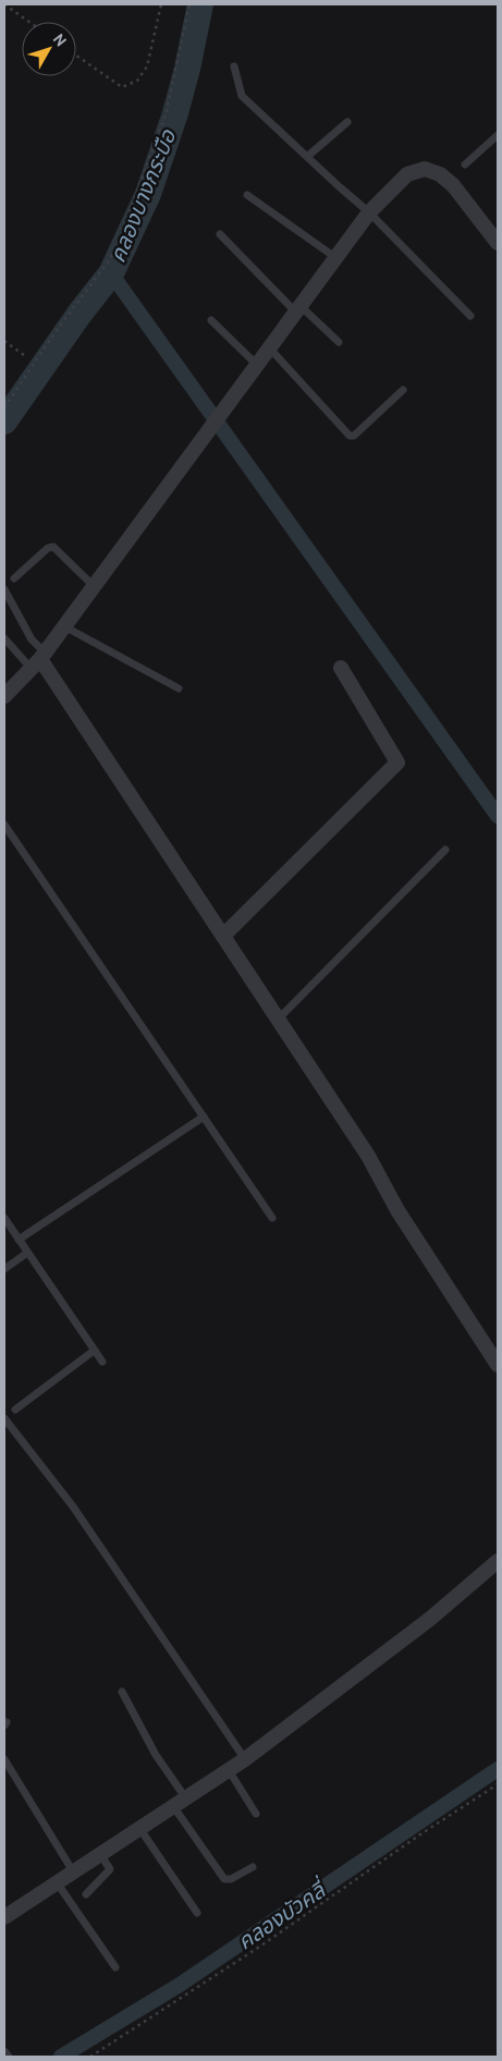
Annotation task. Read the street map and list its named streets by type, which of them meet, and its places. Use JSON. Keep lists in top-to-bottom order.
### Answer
{
  "water": ["คลองบางกระบือ", "คลองบัวคลี่"],
  "north": "top right"
}
